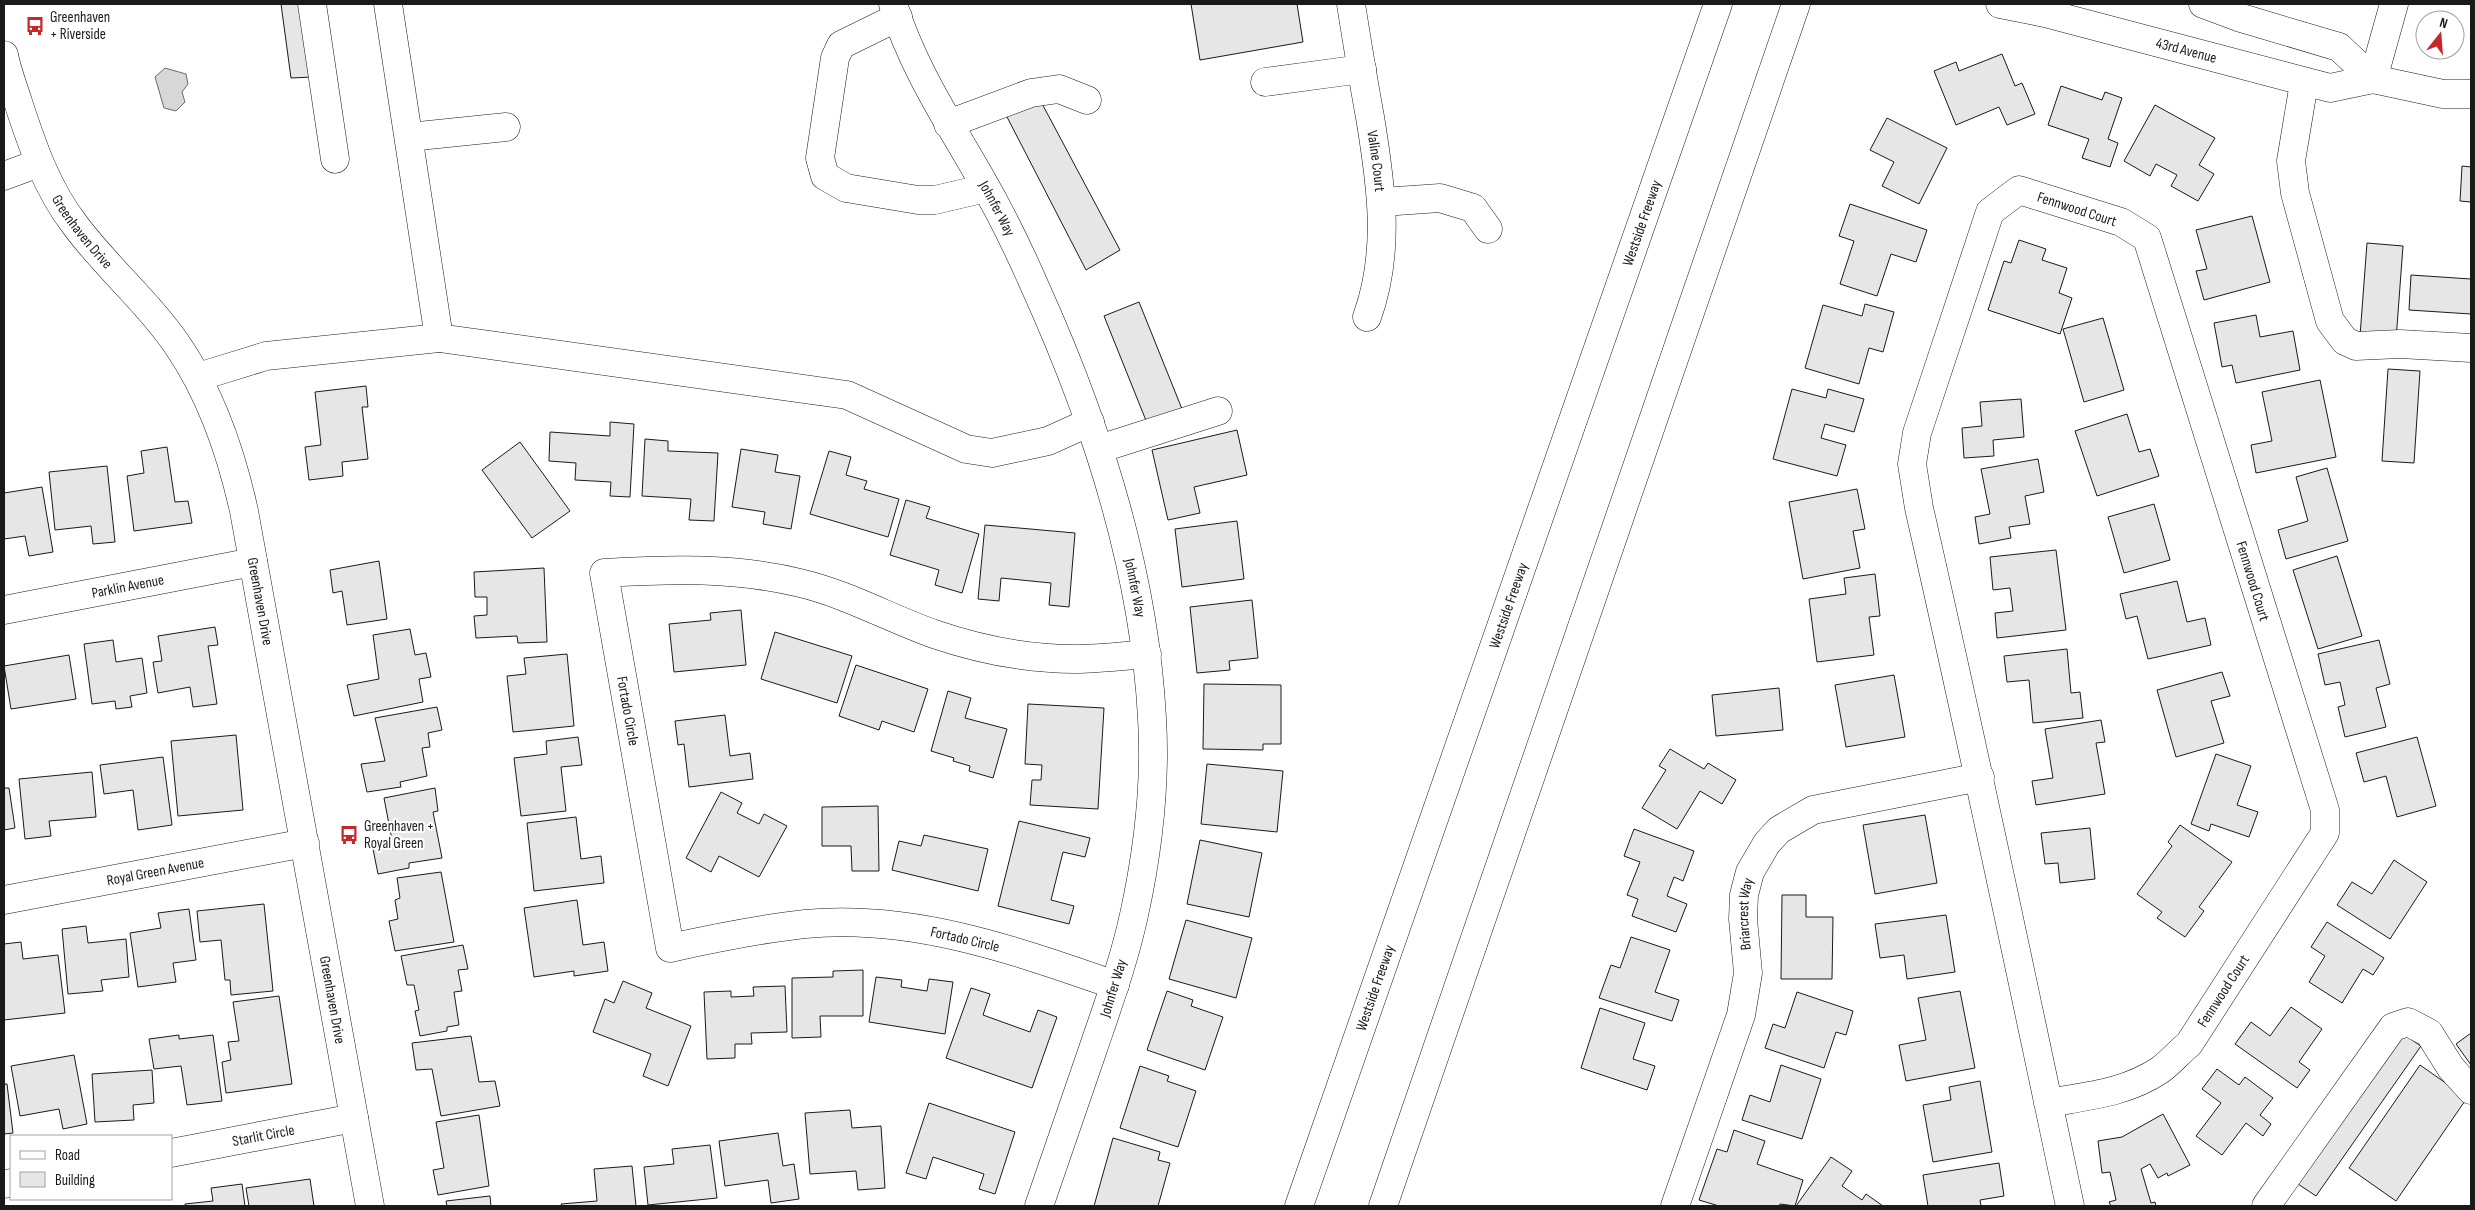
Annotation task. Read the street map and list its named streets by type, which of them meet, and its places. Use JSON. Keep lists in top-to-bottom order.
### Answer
{
  "streets": {
    "main road": [
      "43rd Avenue",
      "Valine Court",
      "Johnfer Way",
      "Fennwood Court",
      "Westside Freeway",
      "Greenhaven Drive",
      "Parklin Avenue",
      "Fortado Circle",
      "Royal Green Avenue",
      "Briarcrest Way",
      "Starlit Circle"
    ]
  },
  "crossings": [
    ["Johnfer Way", "Fortado Circle"],
    ["Fennwood Court", "Briarcrest Way"],
    ["Greenhaven Drive", "Parklin Avenue"],
    ["Greenhaven Drive", "Royal Green Avenue"],
    ["Greenhaven Drive", "Starlit Circle"]
  ],
  "places": {
    "bus stop": ["Greenhaven + Riverside", "Greenhaven + Royal Green"]
  },
  "legend": ["Road", "Building"],
  "north": "top"
}
